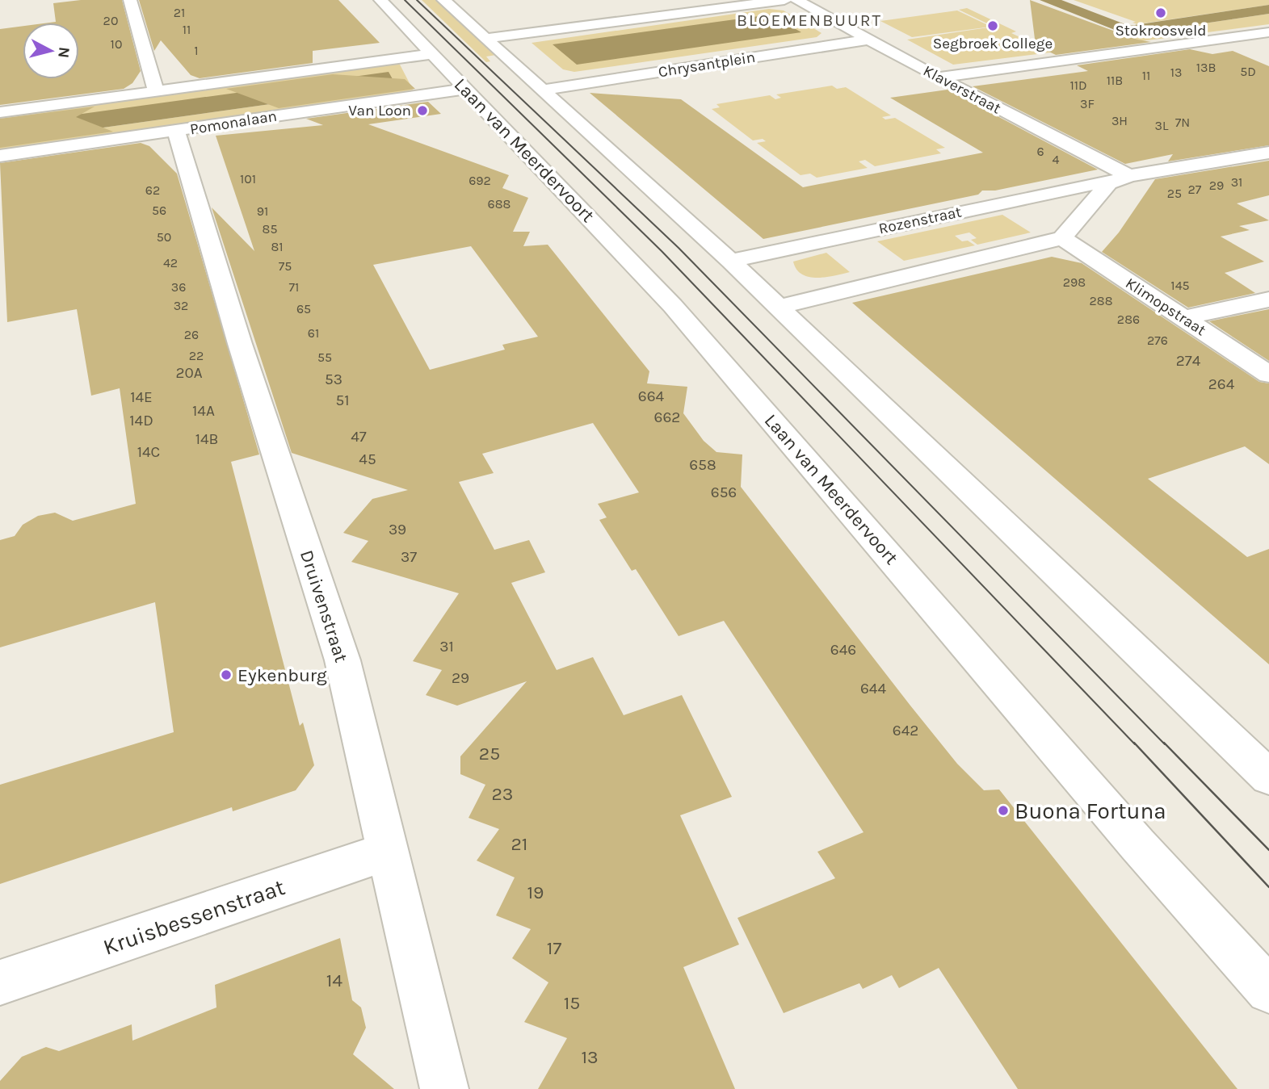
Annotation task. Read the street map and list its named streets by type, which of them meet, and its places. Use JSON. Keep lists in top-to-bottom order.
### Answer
{
  "streets": {
    "street": [
      "Chrysantplein",
      "Klaverstraat",
      "Pomonalaan",
      "Laan van Meerdervoort",
      "Rozenstraat",
      "Klimopstraat",
      "Druivenstraat",
      "Kruisbessenstraat"
    ]
  },
  "crossings": [
    ["Chrysantplein", "Klaverstraat"],
    ["Klaverstraat", "Rozenstraat"],
    ["Pomonalaan", "Laan van Meerdervoort"],
    ["Pomonalaan", "Druivenstraat"],
    ["Rozenstraat", "Klimopstraat"],
    ["Druivenstraat", "Kruisbessenstraat"]
  ],
  "districts": ["BLOEMENBUURT"],
  "places": [
    "Stokroosveld",
    "Segbroek College",
    "Van Loon",
    "Eykenburg",
    "Buona Fortuna"
  ],
  "house_numbers": [
    "21",
    "20",
    "11",
    "10",
    "1",
    "13B",
    "5D",
    "13",
    "11",
    "11B",
    "11D",
    "3F",
    "3H",
    "7N",
    "3L",
    "6",
    "4",
    "101",
    "692",
    "31",
    "29",
    "27",
    "62",
    "25",
    "688",
    "56",
    "91",
    "85",
    "50",
    "81",
    "42",
    "75",
    "298",
    "145",
    "36",
    "71",
    "288",
    "32",
    "65",
    "286",
    "61",
    "26",
    "276",
    "22",
    "55",
    "274",
    "20A",
    "53",
    "264",
    "664",
    "14E",
    "51",
    "14A",
    "662",
    "14D",
    "47",
    "14B",
    "14C",
    "45",
    "658",
    "656",
    "39",
    "37",
    "31",
    "646",
    "29",
    "644",
    "642",
    "25",
    "23",
    "21",
    "19",
    "17",
    "14",
    "15",
    "13"
  ],
  "north": "right"
}
